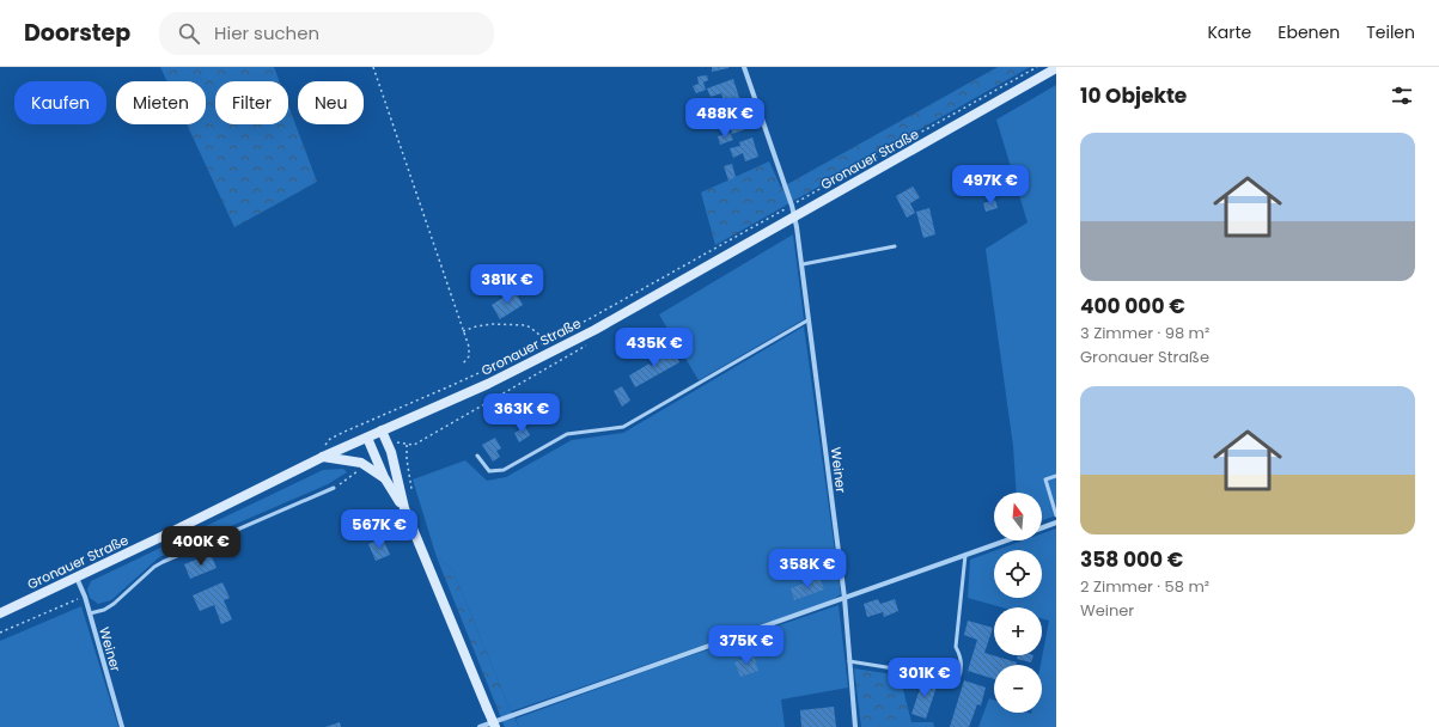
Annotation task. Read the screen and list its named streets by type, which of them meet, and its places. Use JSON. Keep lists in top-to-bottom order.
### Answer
{
  "streets": {
    "main road": ["Gronauer Straße"],
    "street": ["Weiner"]
  },
  "crossings": [
    ["Gronauer Straße", "Weiner"]
  ],
  "north": "top",
  "page": {
    "header": "Doorstep",
    "search": "Hier suchen",
    "nav": ["Karte", "Ebenen", "Teilen"],
    "heading": "10 Objekte",
    "chip": [
      "Kaufen",
      "Mieten",
      "Filter",
      "Neu"
    ],
    "price": [
      "488K €",
      "497K €",
      "381K €",
      "435K €",
      "363K €",
      "567K €",
      "400K €",
      "358K €",
      "375K €",
      "301K €"
    ],
    "list": [
      {
        "name": "400 000 €",
        "note": "3 Zimmer · 98 m² · Gronauer Straße"
      },
      {
        "name": "358 000 €",
        "note": "2 Zimmer · 58 m² · Weiner"
      }
    ],
    "map_buttons": ["+", "−"]
  }
}
